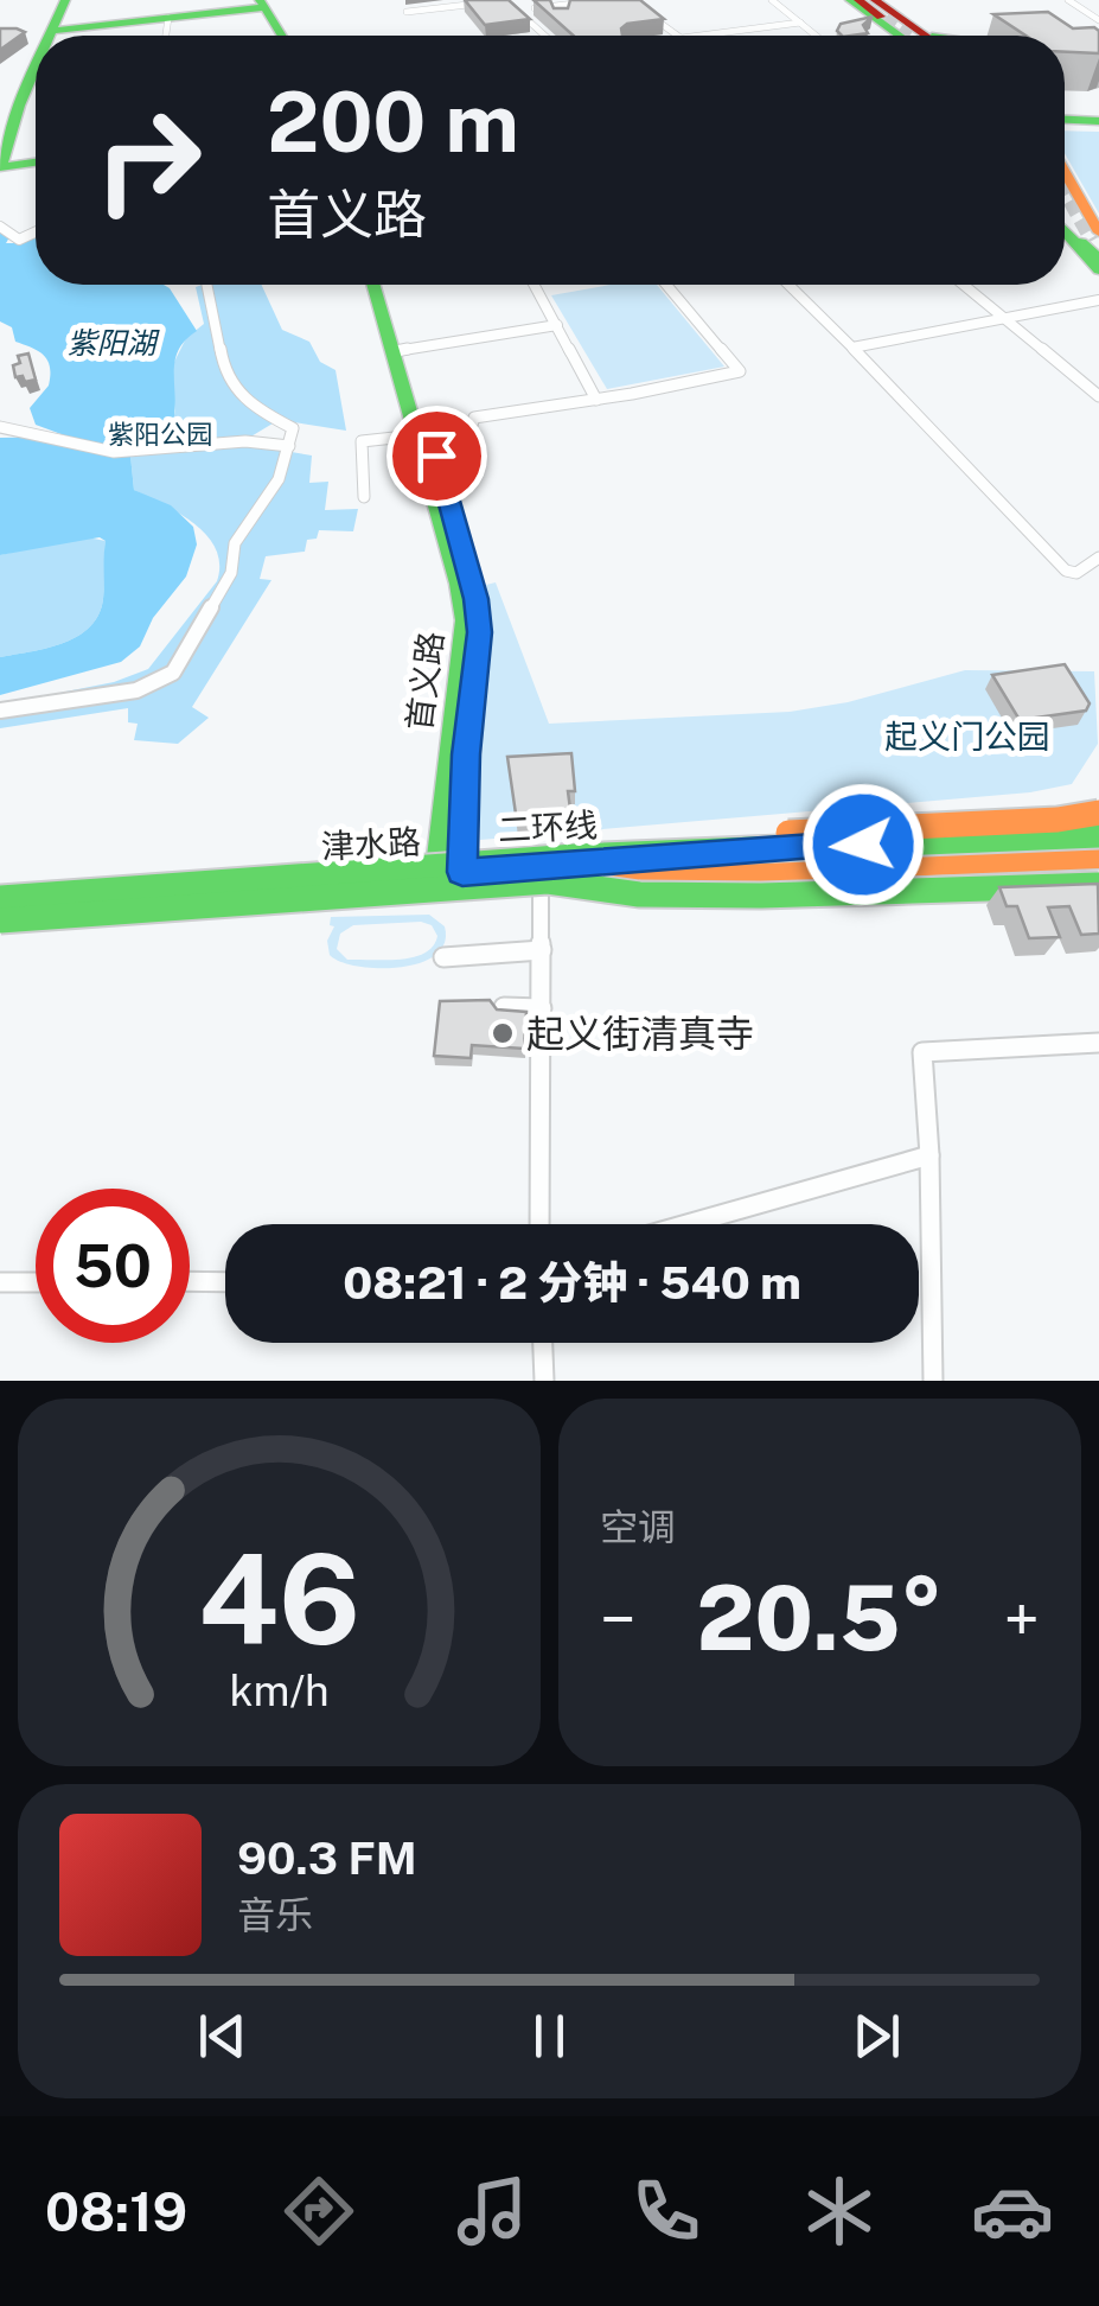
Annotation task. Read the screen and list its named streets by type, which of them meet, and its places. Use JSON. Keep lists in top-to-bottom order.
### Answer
{
  "streets": {
    "main road": ["首义路", "二环线", "津水路"]
  },
  "crossings": [
    ["首义路", "津水路"],
    ["二环线", "津水路"]
  ],
  "water": ["紫阳湖"],
  "parks": ["紫阳公园", "起义门公园"],
  "places": ["起义街清真寺"],
  "page": {
    "turn": ["200 m", "首义路"],
    "limit": "50",
    "trip": "08:21 · 2 分钟 · 540 m",
    "tile": "空调",
    "heat": ["−", "20.5°", "+"],
    "song": ["90.3 FM", "音乐"],
    "tabs": "08:19",
    "gauge": ["46", "km/h"]
  }
}
